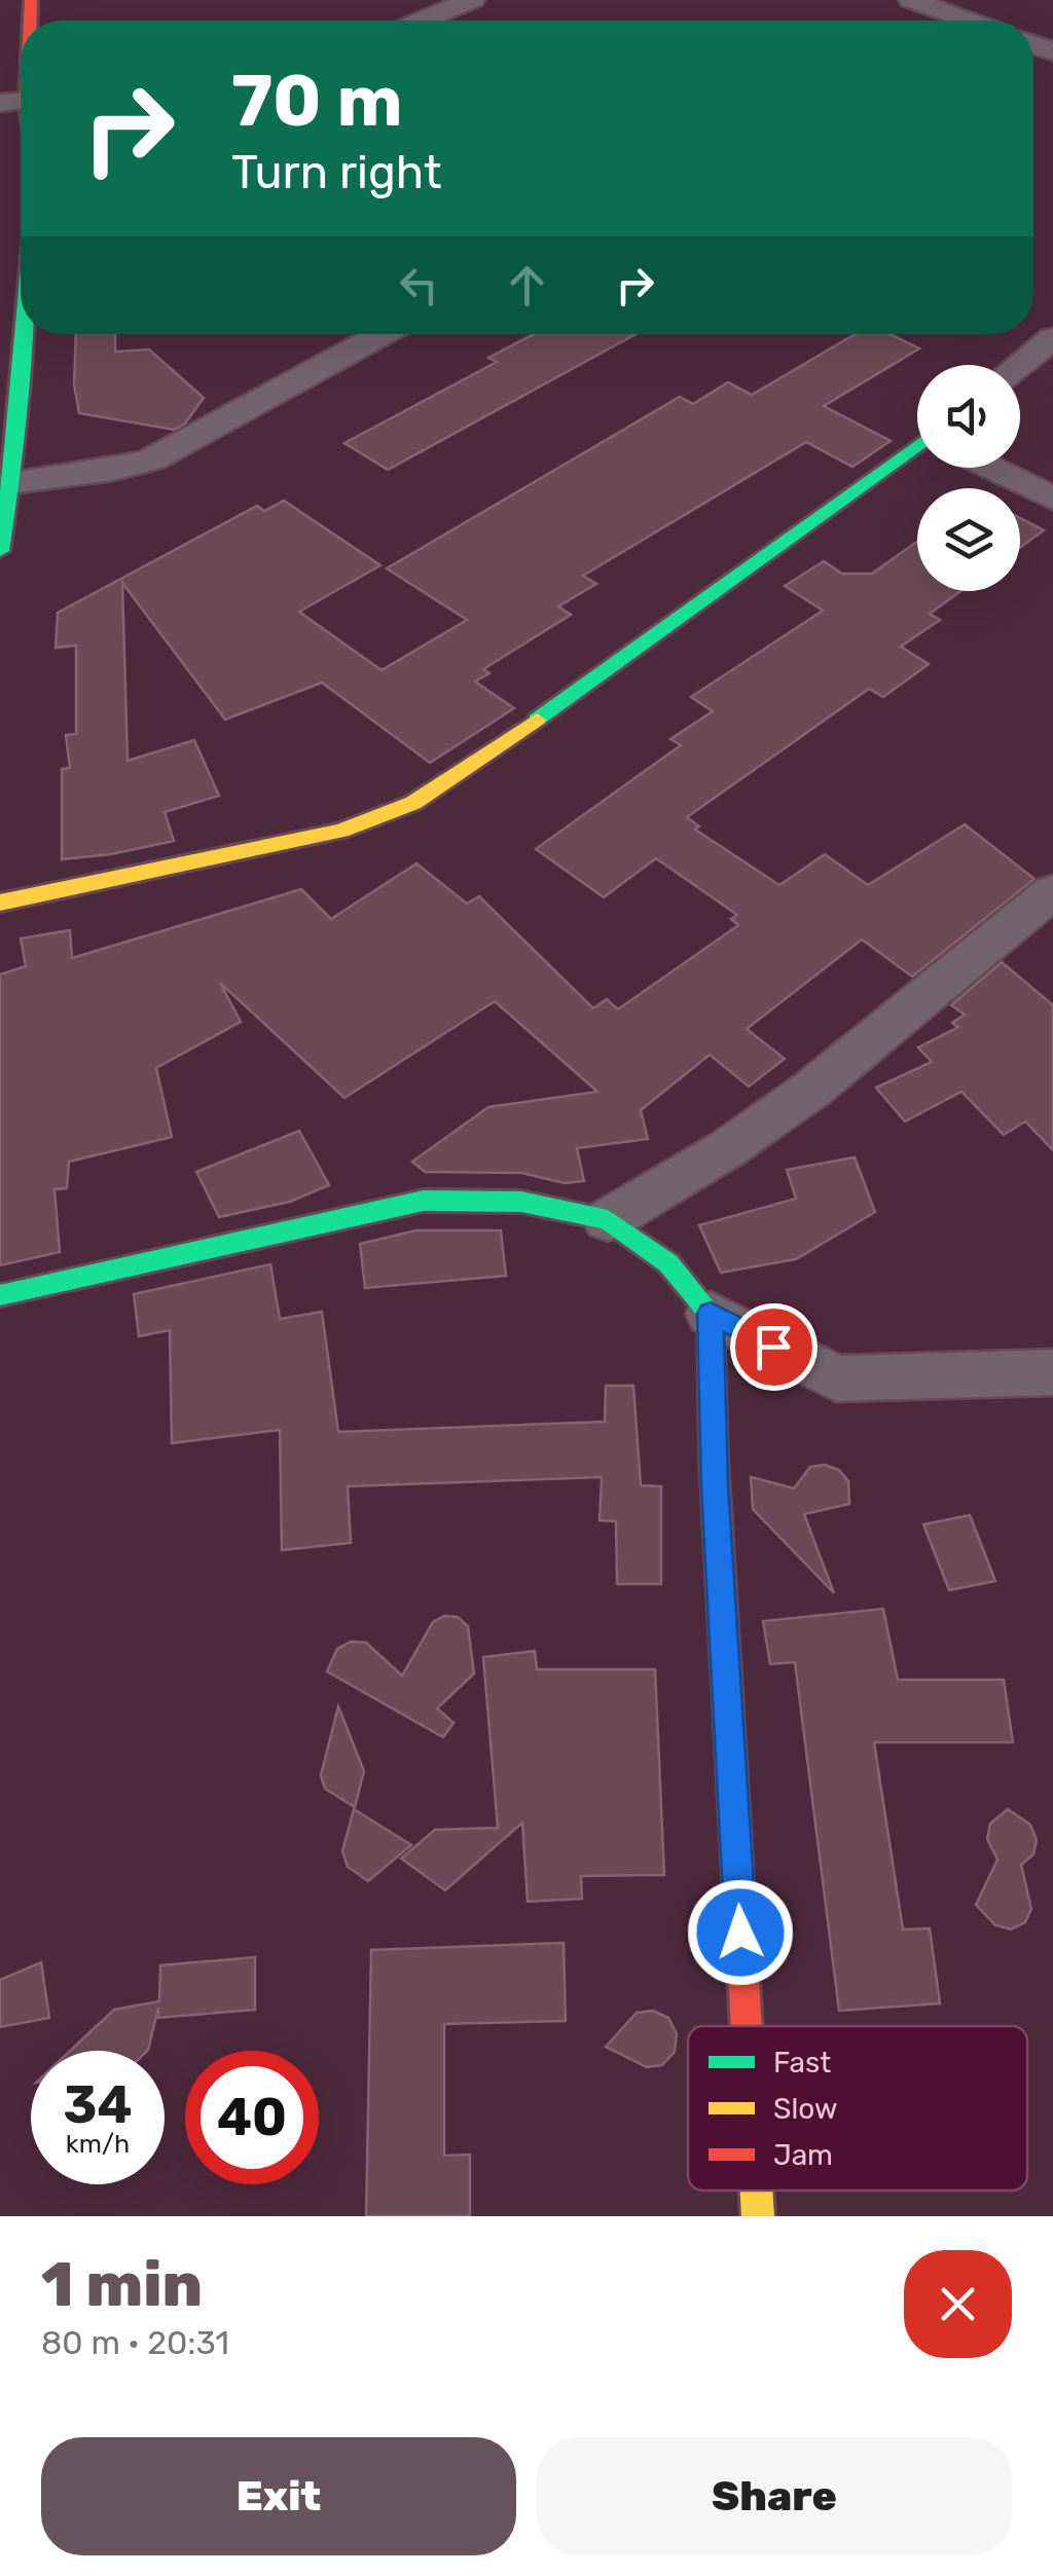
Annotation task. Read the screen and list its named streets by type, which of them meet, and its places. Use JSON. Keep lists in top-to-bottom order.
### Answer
{
  "legend": ["Fast", "Slow", "Jam"],
  "page": {
    "turn": ["70 m", "Turn right"],
    "speed": "34 km/h",
    "limit": "40",
    "heading": ["1 min", "80 m · 20:31"],
    "buttons": ["Exit", "Share"]
  }
}
